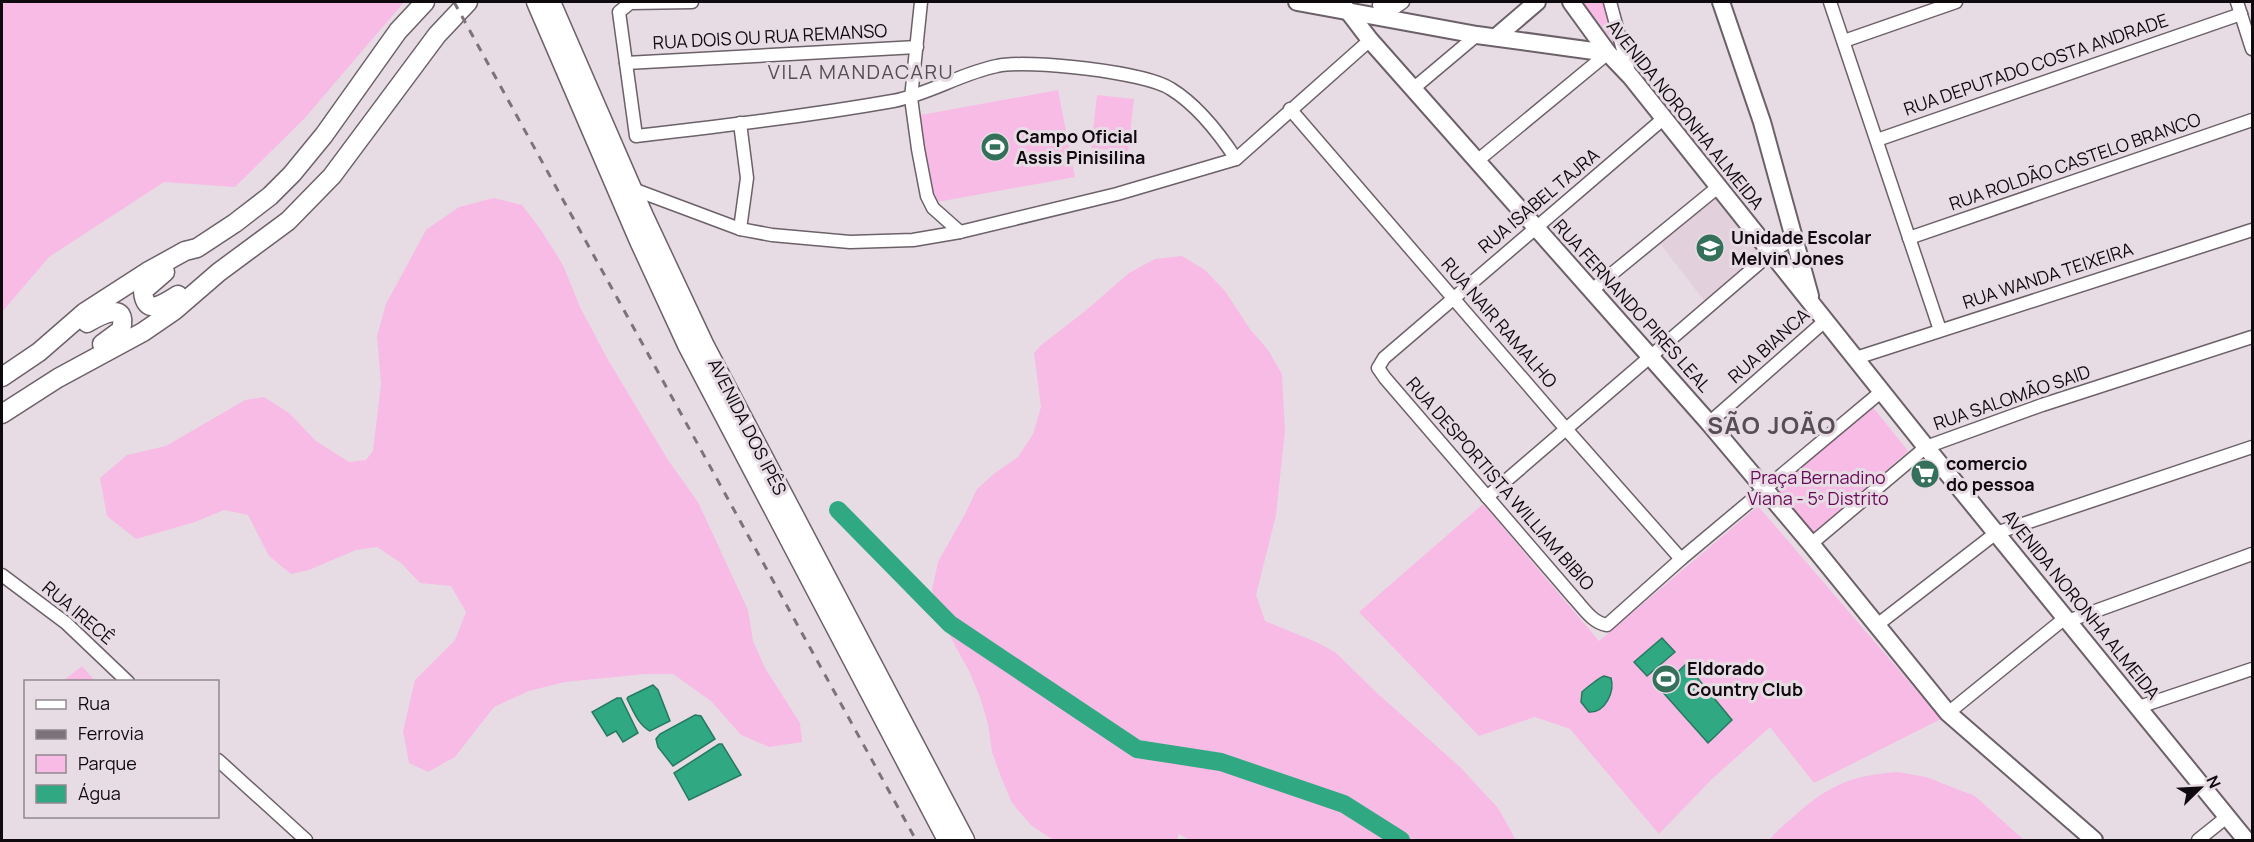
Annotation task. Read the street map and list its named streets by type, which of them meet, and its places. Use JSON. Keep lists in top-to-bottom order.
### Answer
{
  "streets": {
    "main road": ["AVENIDA NORONHA ALMEIDA", "RUA FERNANDO PIRES LEAL", "AVENIDA DOS IPÊS"],
    "street": [
      "RUA DOIS OU RUA REMANSO",
      "RUA DEPUTADO COSTA ANDRADE",
      "RUA ROLDÃO CASTELO BRANCO",
      "RUA ISABEL TAJRA",
      "RUA WANDA TEIXEIRA",
      "RUA NAIR RAMALHO",
      "RUA BIANCA",
      "RUA SALOMÃO SAID",
      "RUA DESPORTISTA WILLIAM BIBIO",
      "RUA IRECÊ"
    ]
  },
  "crossings": [
    ["AVENIDA NORONHA ALMEIDA", "RUA ISABEL TAJRA"],
    ["AVENIDA NORONHA ALMEIDA", "RUA WANDA TEIXEIRA"],
    ["AVENIDA NORONHA ALMEIDA", "RUA BIANCA"],
    ["AVENIDA NORONHA ALMEIDA", "RUA SALOMÃO SAID"],
    ["RUA ISABEL TAJRA", "RUA FERNANDO PIRES LEAL"],
    ["RUA ISABEL TAJRA", "RUA NAIR RAMALHO"],
    ["RUA ISABEL TAJRA", "RUA DESPORTISTA WILLIAM BIBIO"],
    ["RUA FERNANDO PIRES LEAL", "RUA BIANCA"],
    ["RUA FERNANDO PIRES LEAL", "RUA SALOMÃO SAID"],
    ["RUA NAIR RAMALHO", "RUA DESPORTISTA WILLIAM BIBIO"]
  ],
  "districts": ["VILA MANDACARU", "SÃO JOÃO"],
  "parks": ["Praça Bernadino Viana - 5º Distrito"],
  "places": {
    "sports": ["Campo Oficial Assis Pinisilina", "Eldorado Country Club"],
    "school or university": ["Unidade Escolar Melvin Jones"],
    "supermarket": ["comercio do pessoa"]
  },
  "legend": [
    "Rua",
    "Ferrovia",
    "Parque",
    "Água"
  ],
  "north": "top right"
}
